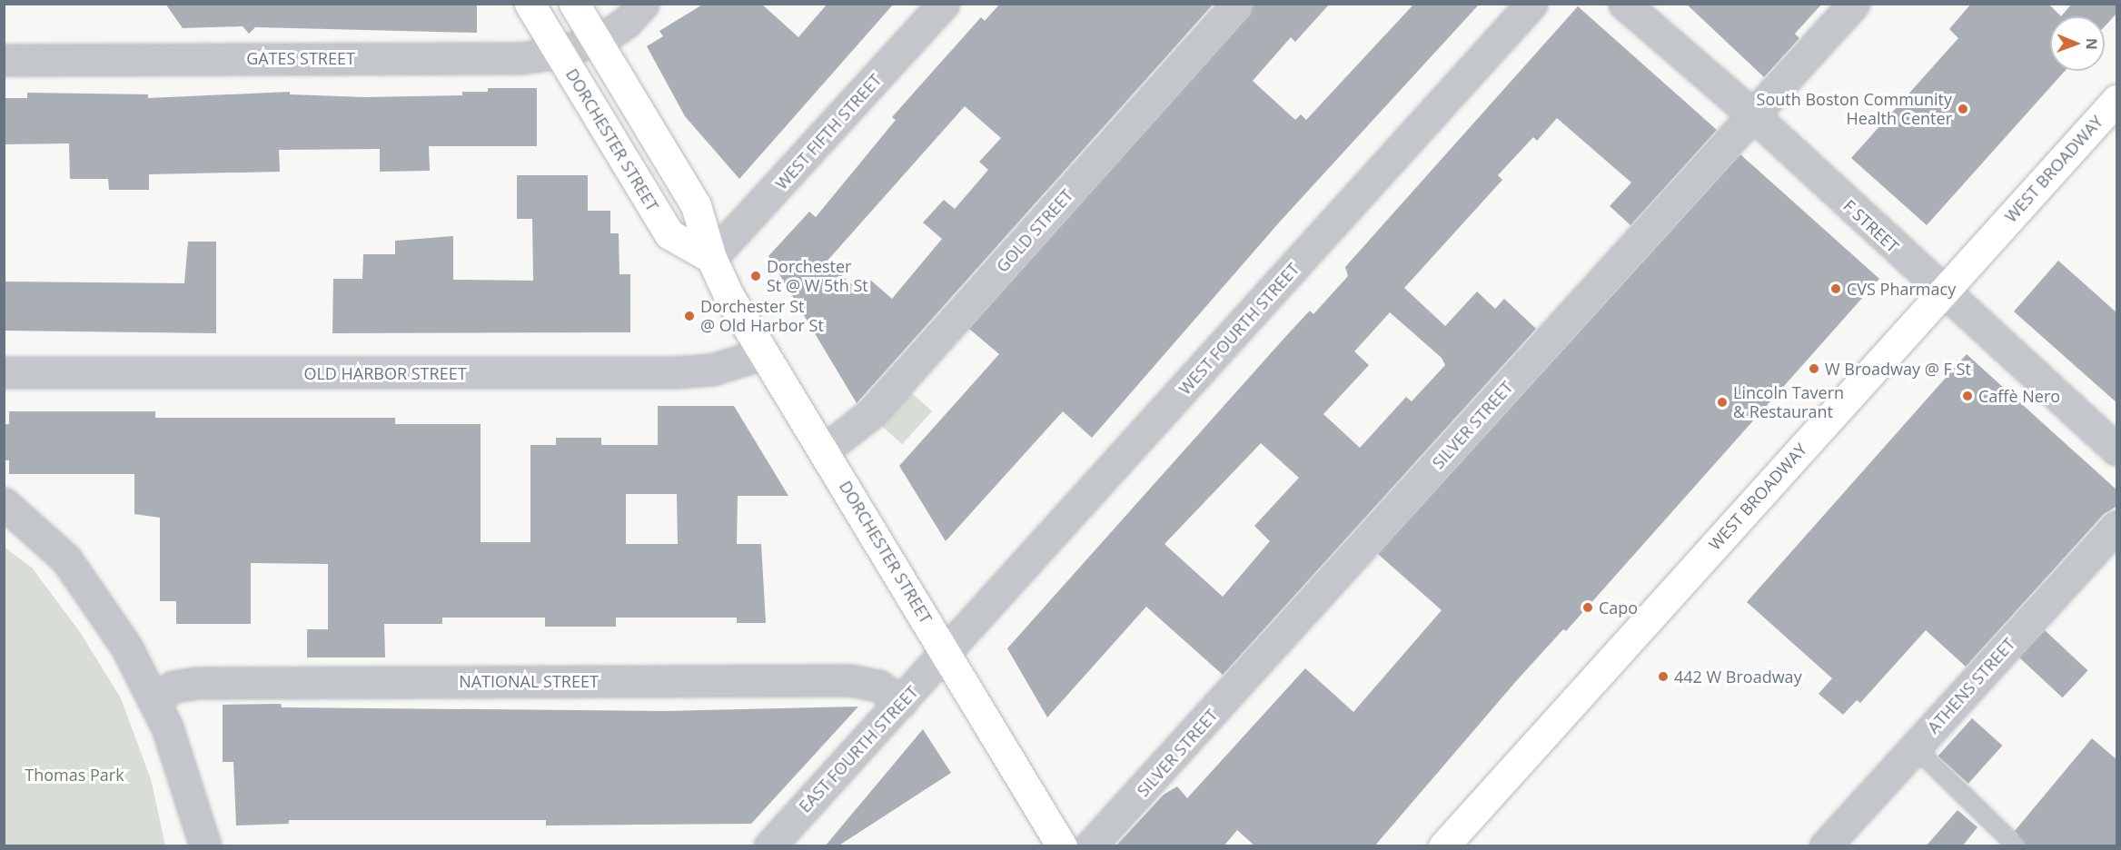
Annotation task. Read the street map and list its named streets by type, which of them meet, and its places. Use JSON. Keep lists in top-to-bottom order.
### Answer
{
  "streets": {
    "main road": ["DORCHESTER STREET", "WEST BROADWAY"],
    "street": [
      "GATES STREET",
      "WEST FIFTH STREET",
      "F STREET",
      "GOLD STREET",
      "WEST FOURTH STREET",
      "OLD HARBOR STREET",
      "SILVER STREET",
      "NATIONAL STREET",
      "ATHENS STREET",
      "EAST FOURTH STREET"
    ]
  },
  "crossings": [
    ["GATES STREET", "DORCHESTER STREET"],
    ["WEST FIFTH STREET", "DORCHESTER STREET"],
    ["DORCHESTER STREET", "GOLD STREET"],
    ["DORCHESTER STREET", "WEST FOURTH STREET"],
    ["DORCHESTER STREET", "OLD HARBOR STREET"],
    ["DORCHESTER STREET", "EAST FOURTH STREET"],
    ["WEST BROADWAY", "F STREET"],
    ["F STREET", "SILVER STREET"],
    ["WEST FOURTH STREET", "EAST FOURTH STREET"],
    ["NATIONAL STREET", "EAST FOURTH STREET"]
  ],
  "parks": ["Thomas Park"],
  "places": [
    "South Boston Community Health Center",
    "Dorchester St @ W 5th St",
    "CVS Pharmacy",
    "Dorchester St @ Old Harbor St",
    "W Broadway @ F St",
    "Caffè Nero",
    "Lincoln Tavern & Restaurant",
    "Capo",
    "442 W Broadway"
  ],
  "north": "right"
}
